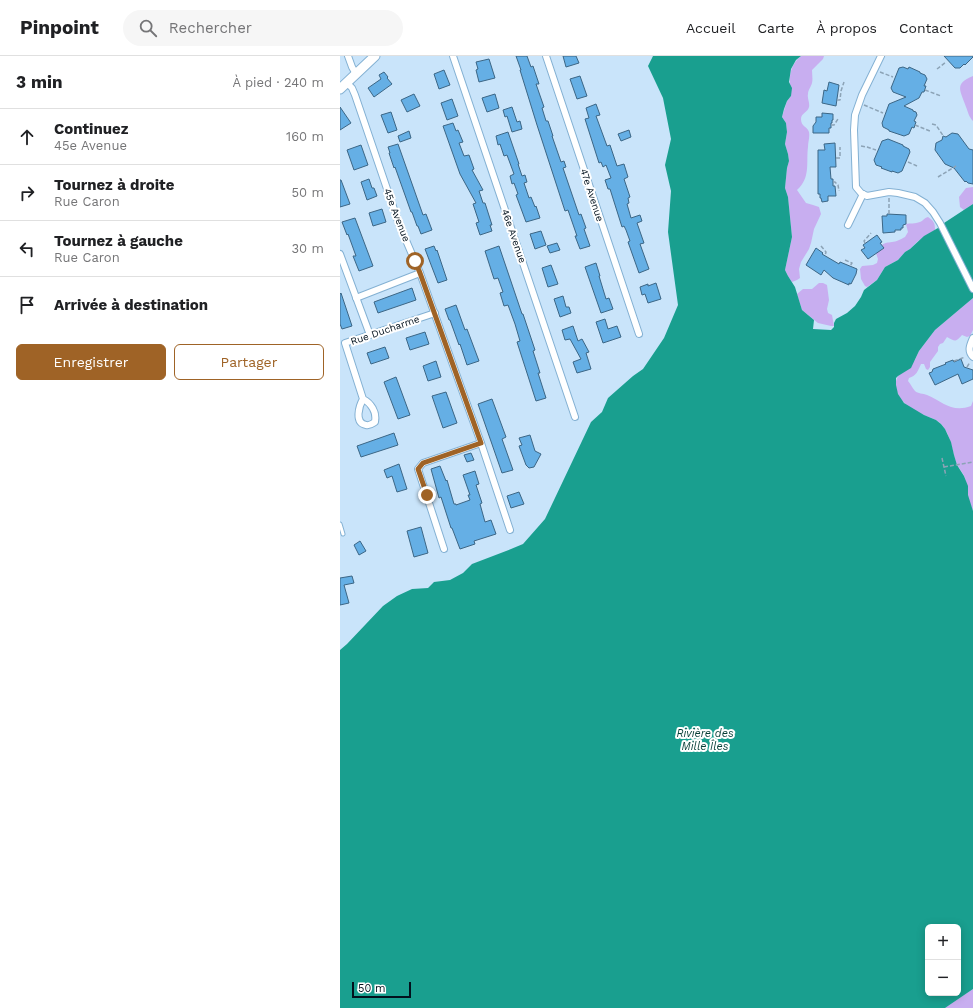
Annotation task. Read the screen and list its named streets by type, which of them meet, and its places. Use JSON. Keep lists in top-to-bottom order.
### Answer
{
  "streets": {
    "street": [
      "47e Avenue",
      "45e Avenue",
      "46e Avenue",
      "Rue Ducharme"
    ]
  },
  "crossings": [
    ["45e Avenue", "Rue Ducharme"]
  ],
  "water": ["Rivière des Mille Îles"],
  "scale_bar": "50 m",
  "page": {
    "header": "Pinpoint",
    "search": "Rechercher",
    "nav": [
      "Accueil",
      "Carte",
      "À propos",
      "Contact"
    ],
    "heading": ["3 min", "À pied · 240 m"],
    "list": [
      ["Continuez", "45e Avenue", "160 m"],
      ["Tournez à droite", "Rue Caron", "50 m"],
      ["Tournez à gauche", "Rue Caron", "30 m"],
      "Arrivée à destination"
    ],
    "buttons": ["Enregistrer", "Partager"],
    "map_buttons": ["+", "−"],
    "scale": "50 m"
  }
}
